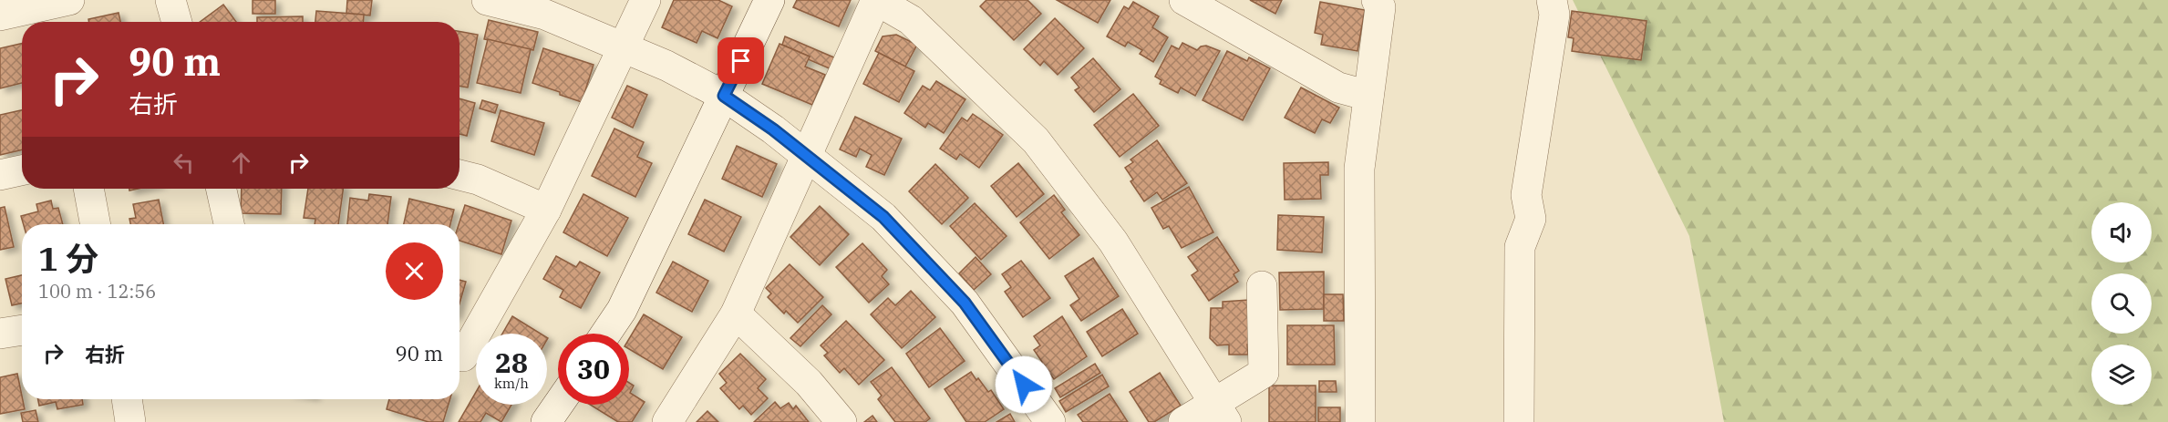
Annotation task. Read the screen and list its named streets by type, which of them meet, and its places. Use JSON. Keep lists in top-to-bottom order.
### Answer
{
  "page": {
    "turn": ["90 m", "右折"],
    "heading": ["1 分", "100 m · 12:56"],
    "list": [
      {
        "name": "右折",
        "value": "90 m"
      }
    ],
    "speed": "28 km/h",
    "limit": "30"
  }
}
